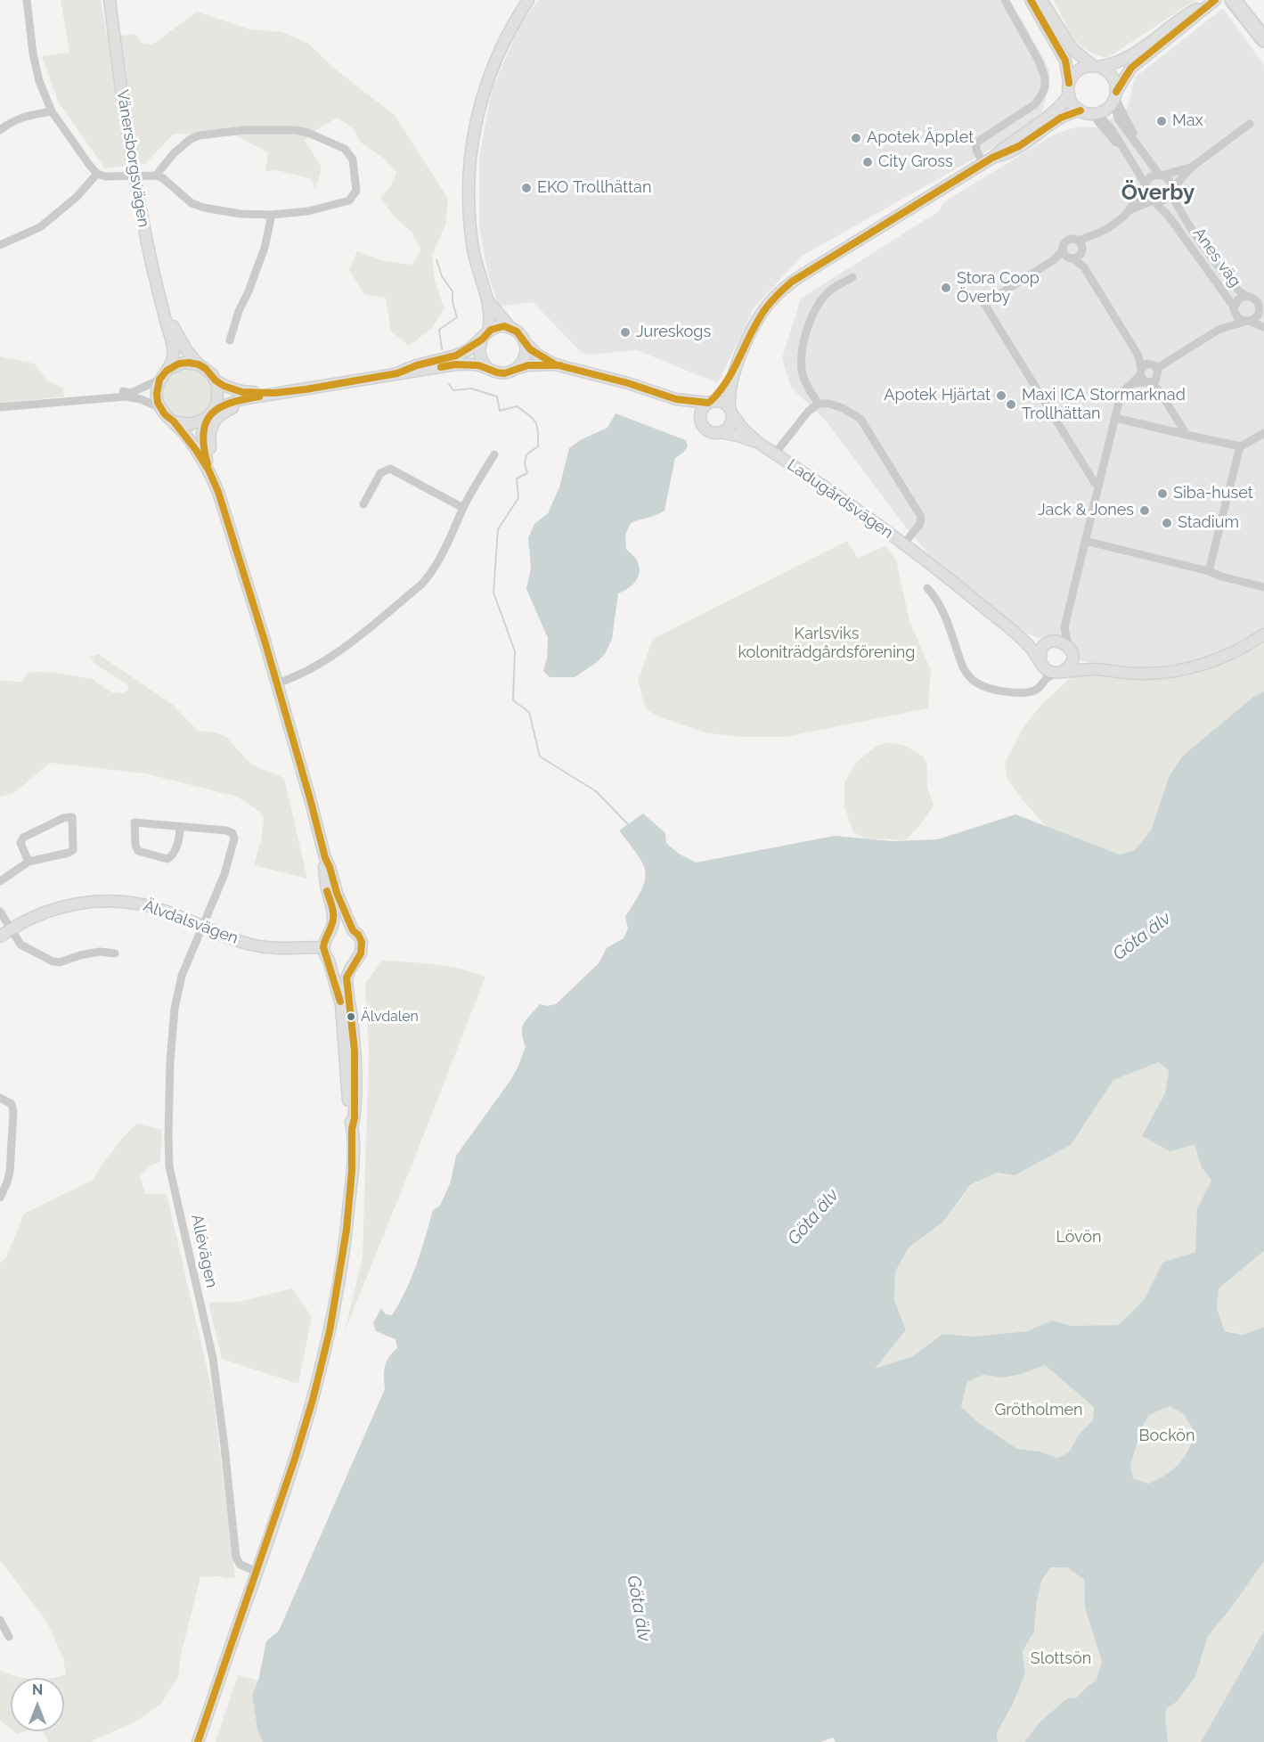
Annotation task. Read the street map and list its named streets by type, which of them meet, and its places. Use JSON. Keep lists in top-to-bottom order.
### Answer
{
  "streets": {
    "main road": ["Vänersborgsvägen", "Ladugårdsvägen", "Älvdalsvägen"],
    "street": ["Anes väg", "Allévägen"]
  },
  "crossings": [
    ["Älvdalsvägen", "Allévägen"]
  ],
  "districts": ["Överby"],
  "water": ["Göta älv"],
  "parks": [
    "Karlsviks koloniträdgårdsförening",
    "Lövön",
    "Grötholmen",
    "Bockön",
    "Slottsön"
  ],
  "places": [
    "Max",
    "Apotek Äpplet",
    "City Gross",
    "EKO Trollhättan",
    "Stora Coop Överby",
    "Jureskogs",
    "Apotek Hjärtat",
    "Maxi ICA Stormarknad Trollhättan",
    "Siba-huset",
    "Jack & Jones",
    "Stadium",
    "Älvdalen"
  ],
  "north": "top"
}
